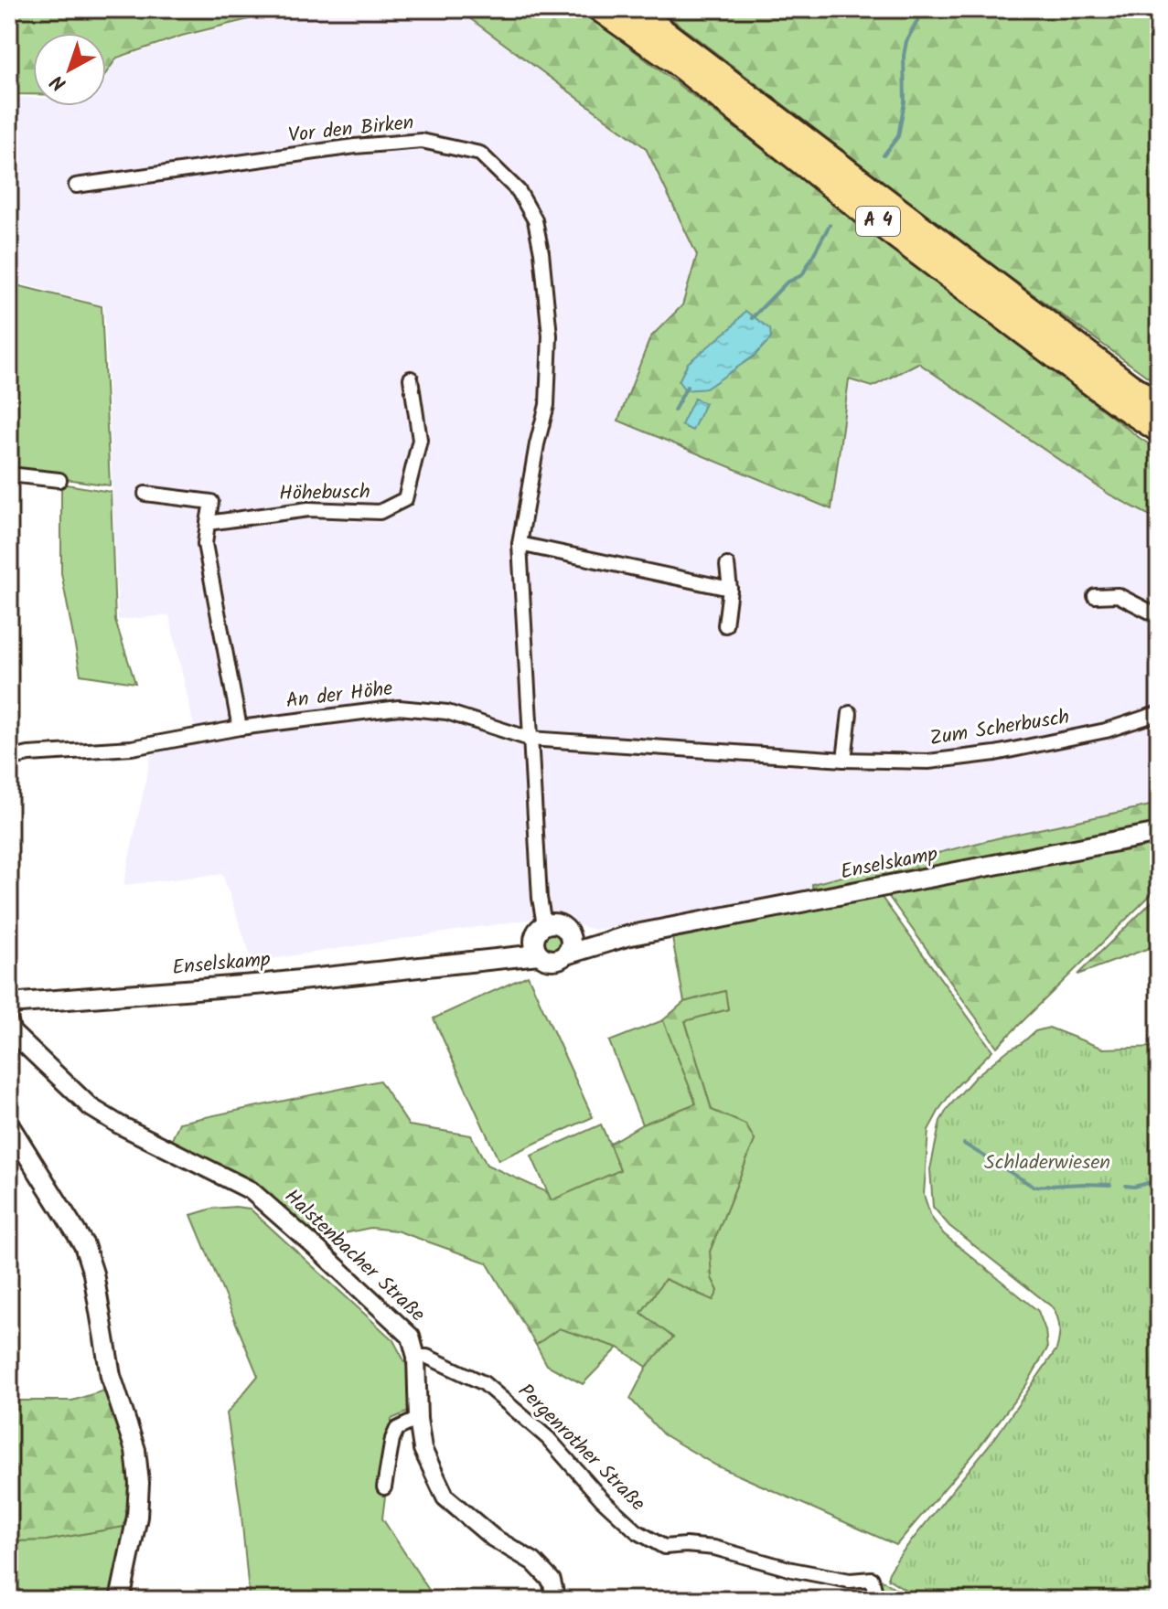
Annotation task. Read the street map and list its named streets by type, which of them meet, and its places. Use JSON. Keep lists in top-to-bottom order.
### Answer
{
  "streets": {
    "highway": ["A 4"],
    "main road": ["Enselskamp"],
    "street": [
      "Vor den Birken",
      "Höhebusch",
      "An der Höhe",
      "Zum Scherbusch",
      "Halstenbacher Straße",
      "Pergenrother Straße"
    ]
  },
  "crossings": [
    ["Vor den Birken", "An der Höhe"],
    ["Vor den Birken", "Zum Scherbusch"],
    ["An der Höhe", "Zum Scherbusch"],
    ["Halstenbacher Straße", "Pergenrother Straße"]
  ],
  "parks": ["Schladerwiesen"],
  "north": "bottom left"
}
